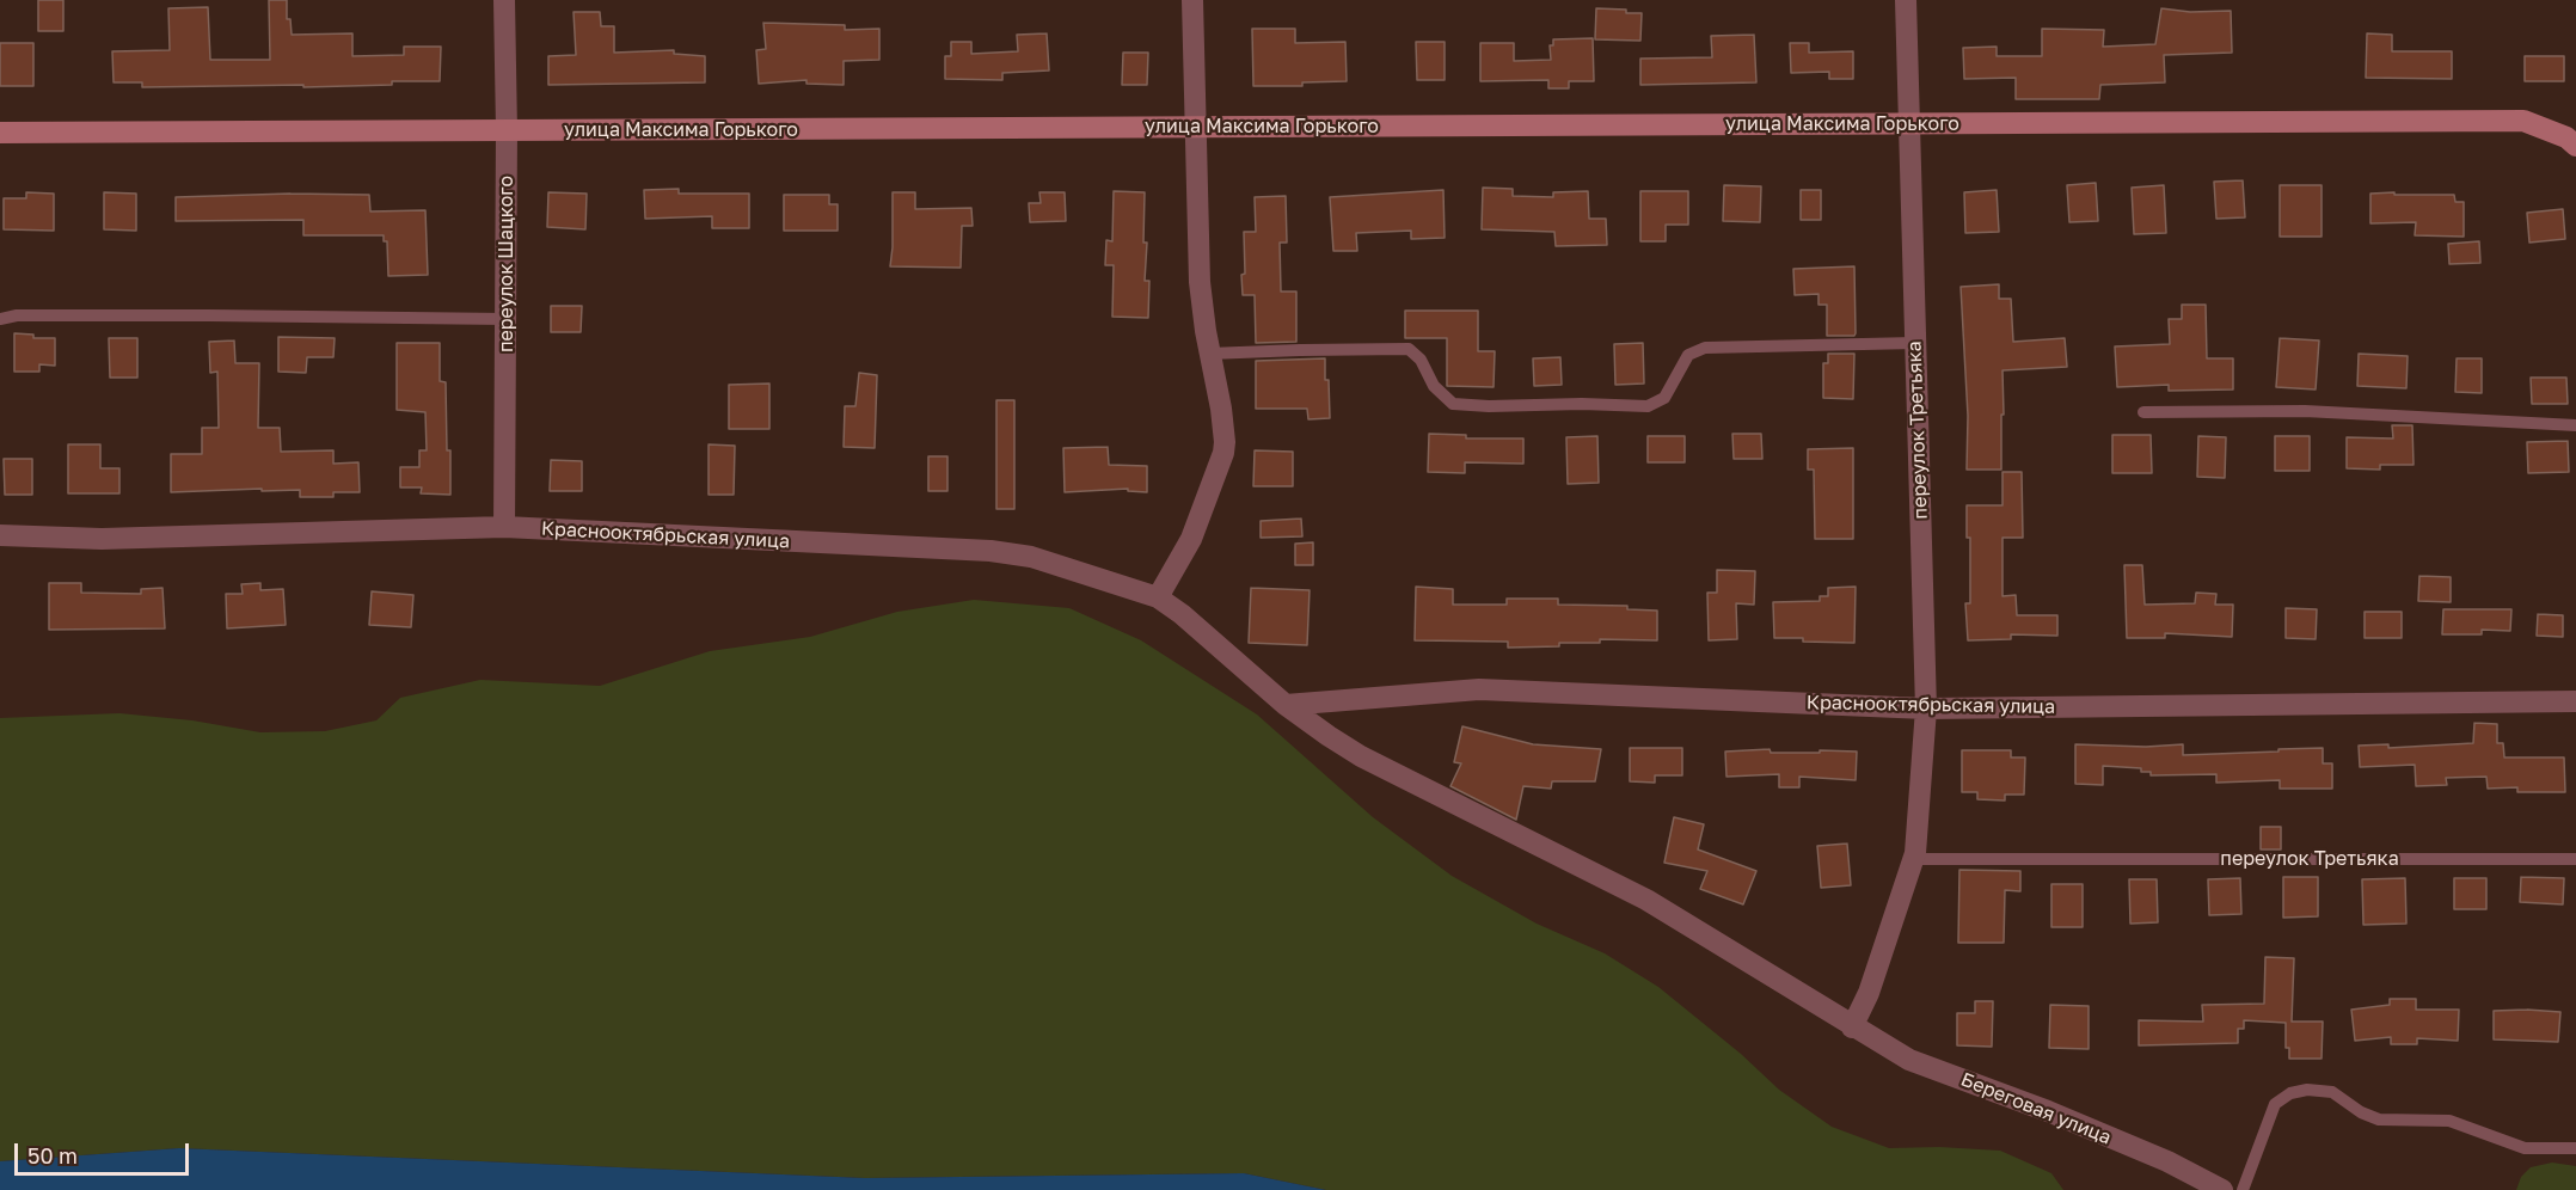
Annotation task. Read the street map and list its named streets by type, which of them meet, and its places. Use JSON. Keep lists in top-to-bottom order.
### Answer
{
  "streets": {
    "main road": ["улица Максима Горького"],
    "street": [
      "переулок Шацкого",
      "переулок Третьяка",
      "Краснооктябрьская улица",
      "Береговая улица"
    ]
  },
  "crossings": [
    ["улица Максима Горького", "переулок Шацкого"],
    ["улица Максима Горького", "переулок Третьяка"],
    ["переулок Шацкого", "Краснооктябрьская улица"],
    ["переулок Третьяка", "Краснооктябрьская улица"],
    ["переулок Третьяка", "Береговая улица"],
    ["Краснооктябрьская улица", "Береговая улица"]
  ],
  "scale_bar": "50 m"
}
